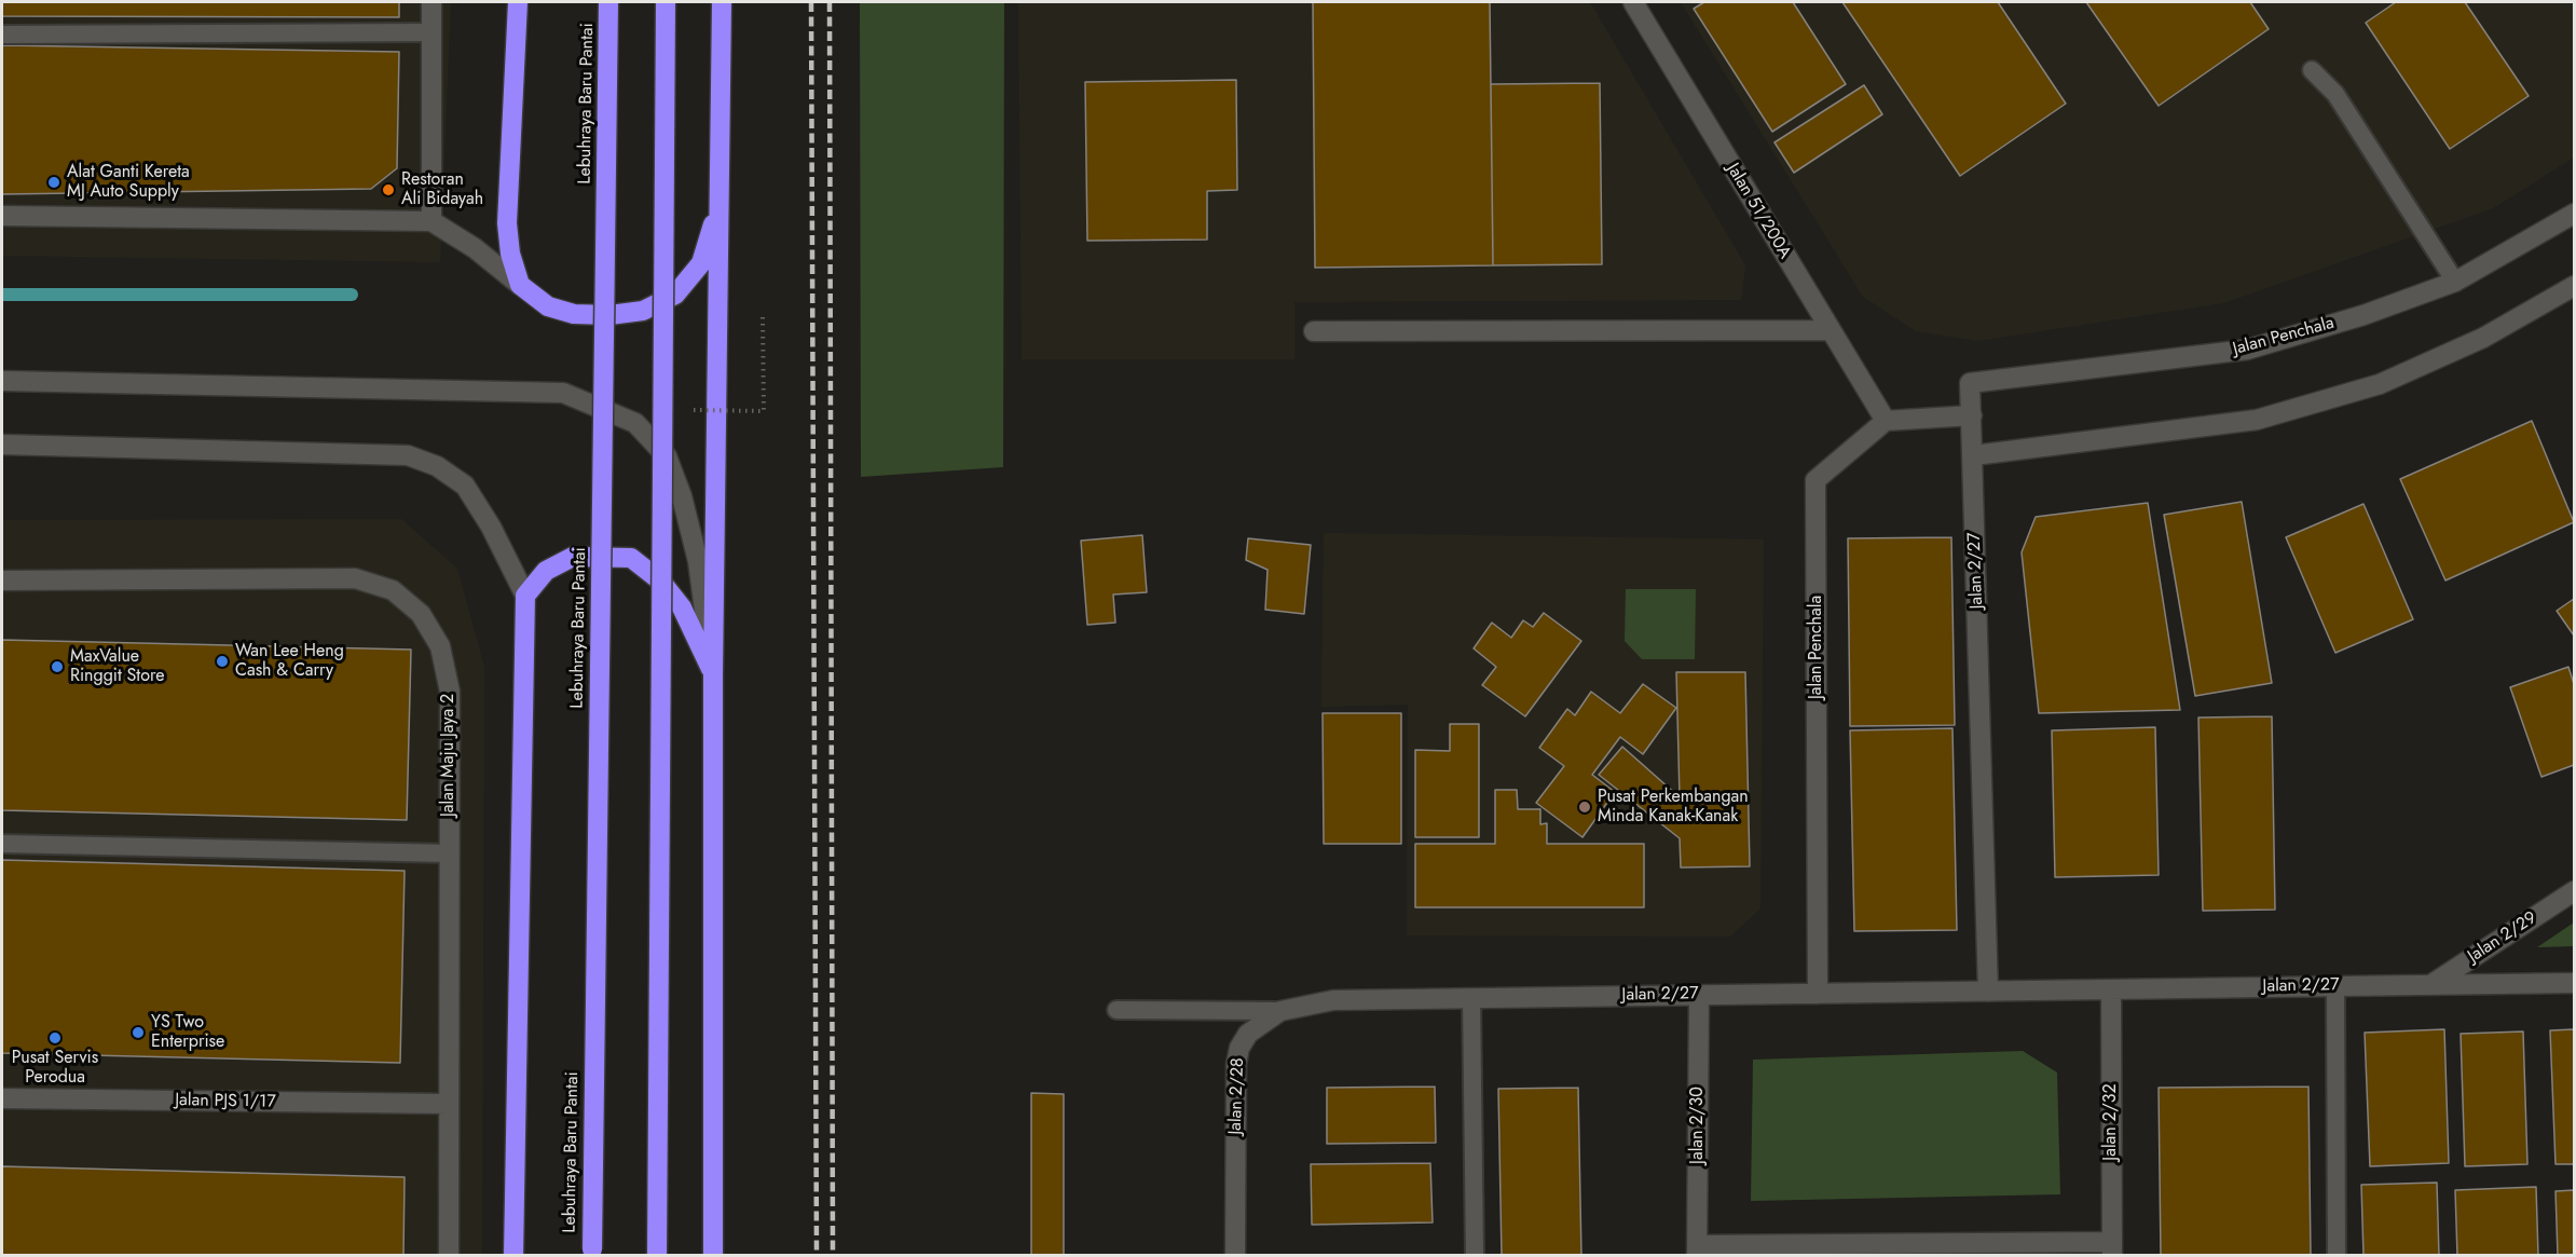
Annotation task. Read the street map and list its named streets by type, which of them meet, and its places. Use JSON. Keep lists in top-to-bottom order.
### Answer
{
  "streets": {
    "highway": ["Lebuhraya Baru Pantai"],
    "street": [
      "Jalan 51/200A",
      "Jalan Penchala",
      "Jalan 2/27",
      "Jalan Maju Jaya 2",
      "Jalan 2/29",
      "Jalan 2/28",
      "Jalan PJS 1/17",
      "Jalan 2/32",
      "Jalan 2/30"
    ]
  },
  "crossings": [
    ["Jalan 51/200A", "Jalan Penchala"],
    ["Jalan Penchala", "Jalan 2/27"],
    ["Jalan 2/27", "Jalan 2/29"],
    ["Jalan 2/27", "Jalan 2/28"],
    ["Jalan 2/27", "Jalan 2/32"],
    ["Jalan 2/27", "Jalan 2/30"],
    ["Jalan Maju Jaya 2", "Jalan PJS 1/17"]
  ],
  "places": [
    "Alat Ganti Kereta MJ Auto Supply",
    "Restoran Ali Bidayah",
    "Wan Lee Heng Cash & Carry",
    "MaxValue Ringgit Store",
    "Pusat Perkembangan Minda Kanak-Kanak",
    "YS Two Enterprise",
    "Pusat Servis Perodua"
  ]
}
